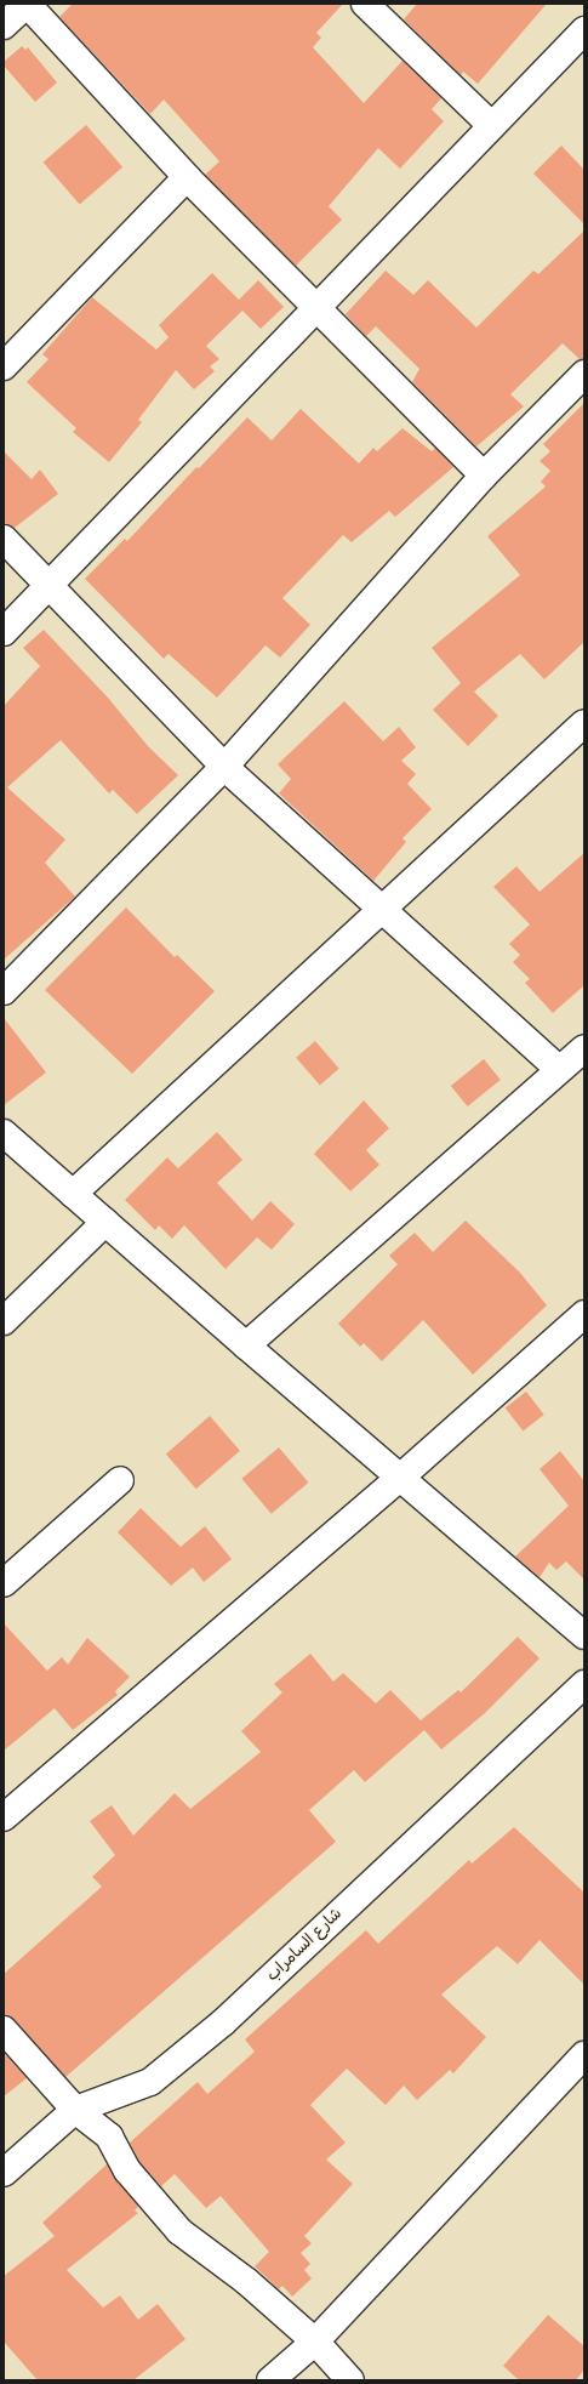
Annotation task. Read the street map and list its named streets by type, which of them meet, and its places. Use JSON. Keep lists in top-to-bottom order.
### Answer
{
  "streets": {
    "street": ["شارع السامراب"]
  }
}
